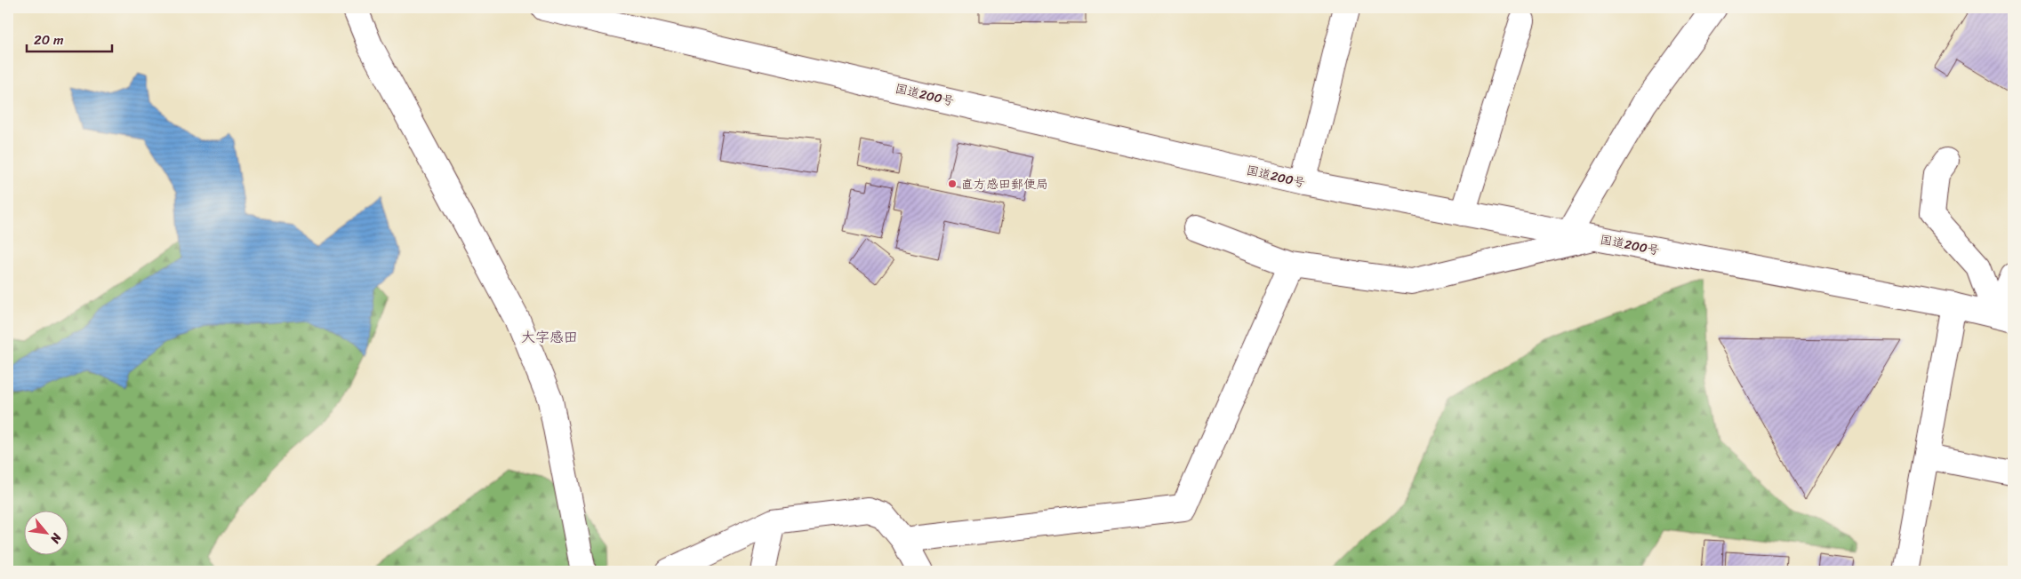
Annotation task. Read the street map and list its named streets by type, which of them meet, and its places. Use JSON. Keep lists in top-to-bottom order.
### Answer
{
  "streets": {
    "main road": ["国道200号"]
  },
  "districts": ["大字感田"],
  "places": ["直方感田郵便局"],
  "scale_bar": "20 m",
  "north": "bottom right"
}
